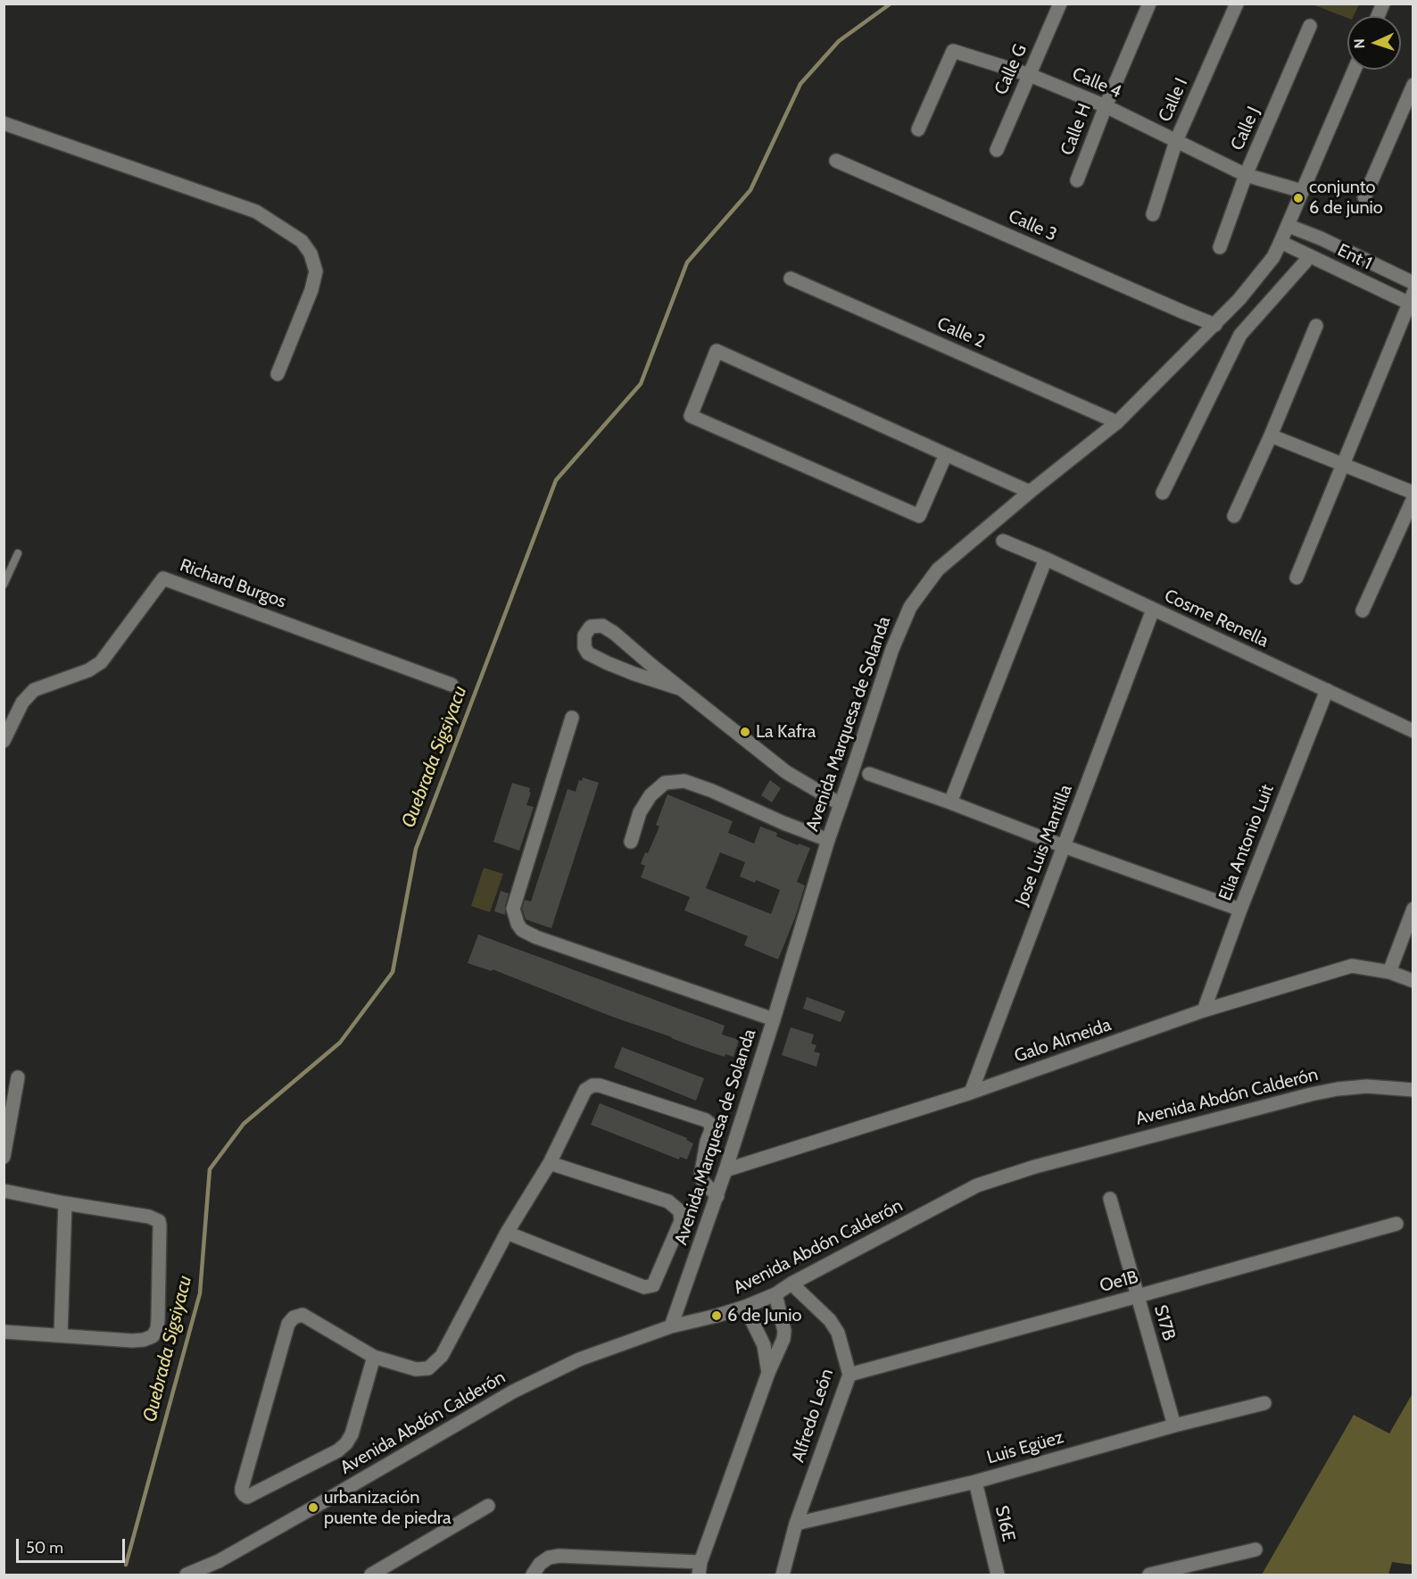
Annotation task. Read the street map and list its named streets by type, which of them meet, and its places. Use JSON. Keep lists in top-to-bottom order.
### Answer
{
  "streets": {
    "street": [
      "Calle G",
      "Calle 4",
      "Calle I",
      "Calle J",
      "Calle H",
      "Calle 3",
      "Ent 1",
      "Calle 2",
      "Richard Burgos",
      "Cosme Renella",
      "Avenida Marquesa de Solanda",
      "Elia Antonio Luit",
      "Jose Luis Mantilla",
      "Galo Almeida",
      "Avenida Abdón Calderón",
      "Oe1B",
      "S17B",
      "Alfredo León",
      "Luis Egüez",
      "S16E"
    ]
  },
  "crossings": [
    ["Calle G", "Calle 4"],
    ["Calle 4", "Calle I"],
    ["Calle 4", "Calle J"],
    ["Calle 4", "Calle H"],
    ["Calle 4", "Avenida Marquesa de Solanda"],
    ["Calle 3", "Avenida Marquesa de Solanda"],
    ["Ent 1", "Avenida Marquesa de Solanda"],
    ["Calle 2", "Avenida Marquesa de Solanda"],
    ["Cosme Renella", "Elia Antonio Luit"],
    ["Cosme Renella", "Jose Luis Mantilla"],
    ["Avenida Marquesa de Solanda", "Galo Almeida"],
    ["Avenida Marquesa de Solanda", "Avenida Abdón Calderón"],
    ["Elia Antonio Luit", "Galo Almeida"],
    ["Jose Luis Mantilla", "Galo Almeida"],
    ["Avenida Abdón Calderón", "Alfredo León"],
    ["Oe1B", "S17B"],
    ["Oe1B", "Alfredo León"],
    ["S17B", "Luis Egüez"],
    ["Alfredo León", "Luis Egüez"],
    ["Luis Egüez", "S16E"]
  ],
  "water": ["Quebrada Sigsiyacu"],
  "places": [
    "conjunto 6 de junio",
    "La Kafra",
    "6 de Junio",
    "urbanización puente de piedra"
  ],
  "scale_bar": "50 m",
  "north": "left"
}
